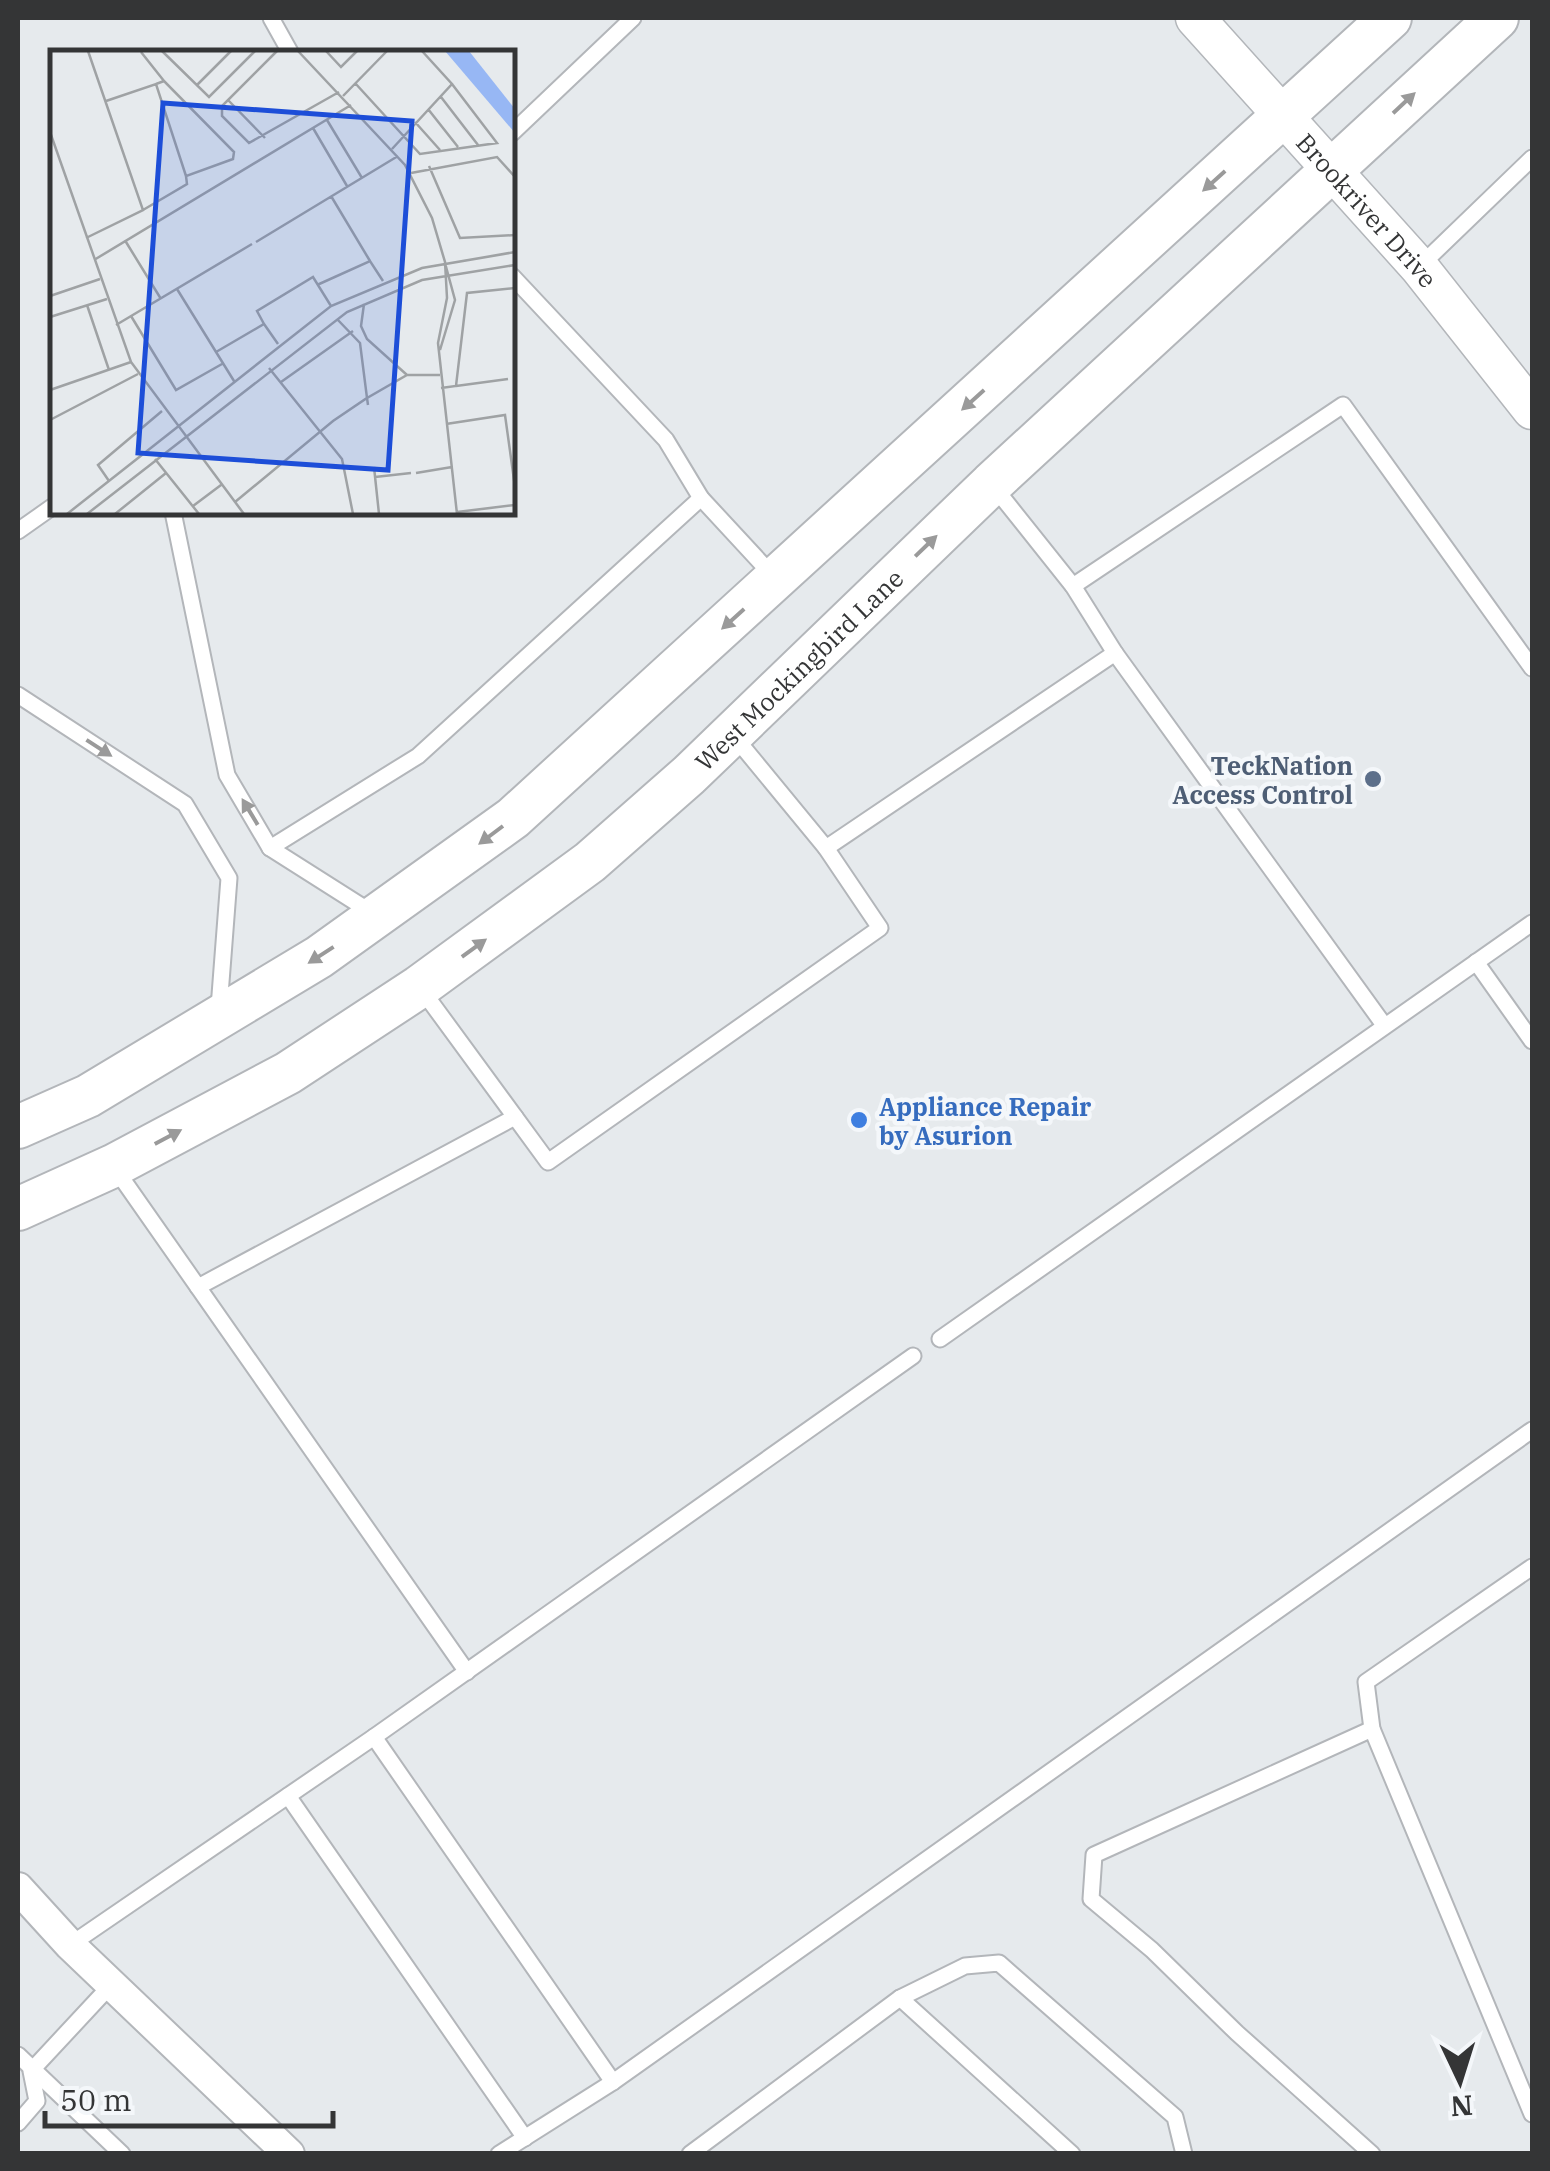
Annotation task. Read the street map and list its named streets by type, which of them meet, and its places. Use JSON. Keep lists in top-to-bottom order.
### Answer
{
  "streets": {
    "main road": ["West Mockingbird Lane"],
    "street": ["Brookriver Drive"]
  },
  "crossings": [
    ["Brookriver Drive", "West Mockingbird Lane"]
  ],
  "places": ["TeckNation Access Control", "Appliance Repair by Asurion"],
  "scale_bar": "50 m",
  "north": "bottom"
}
